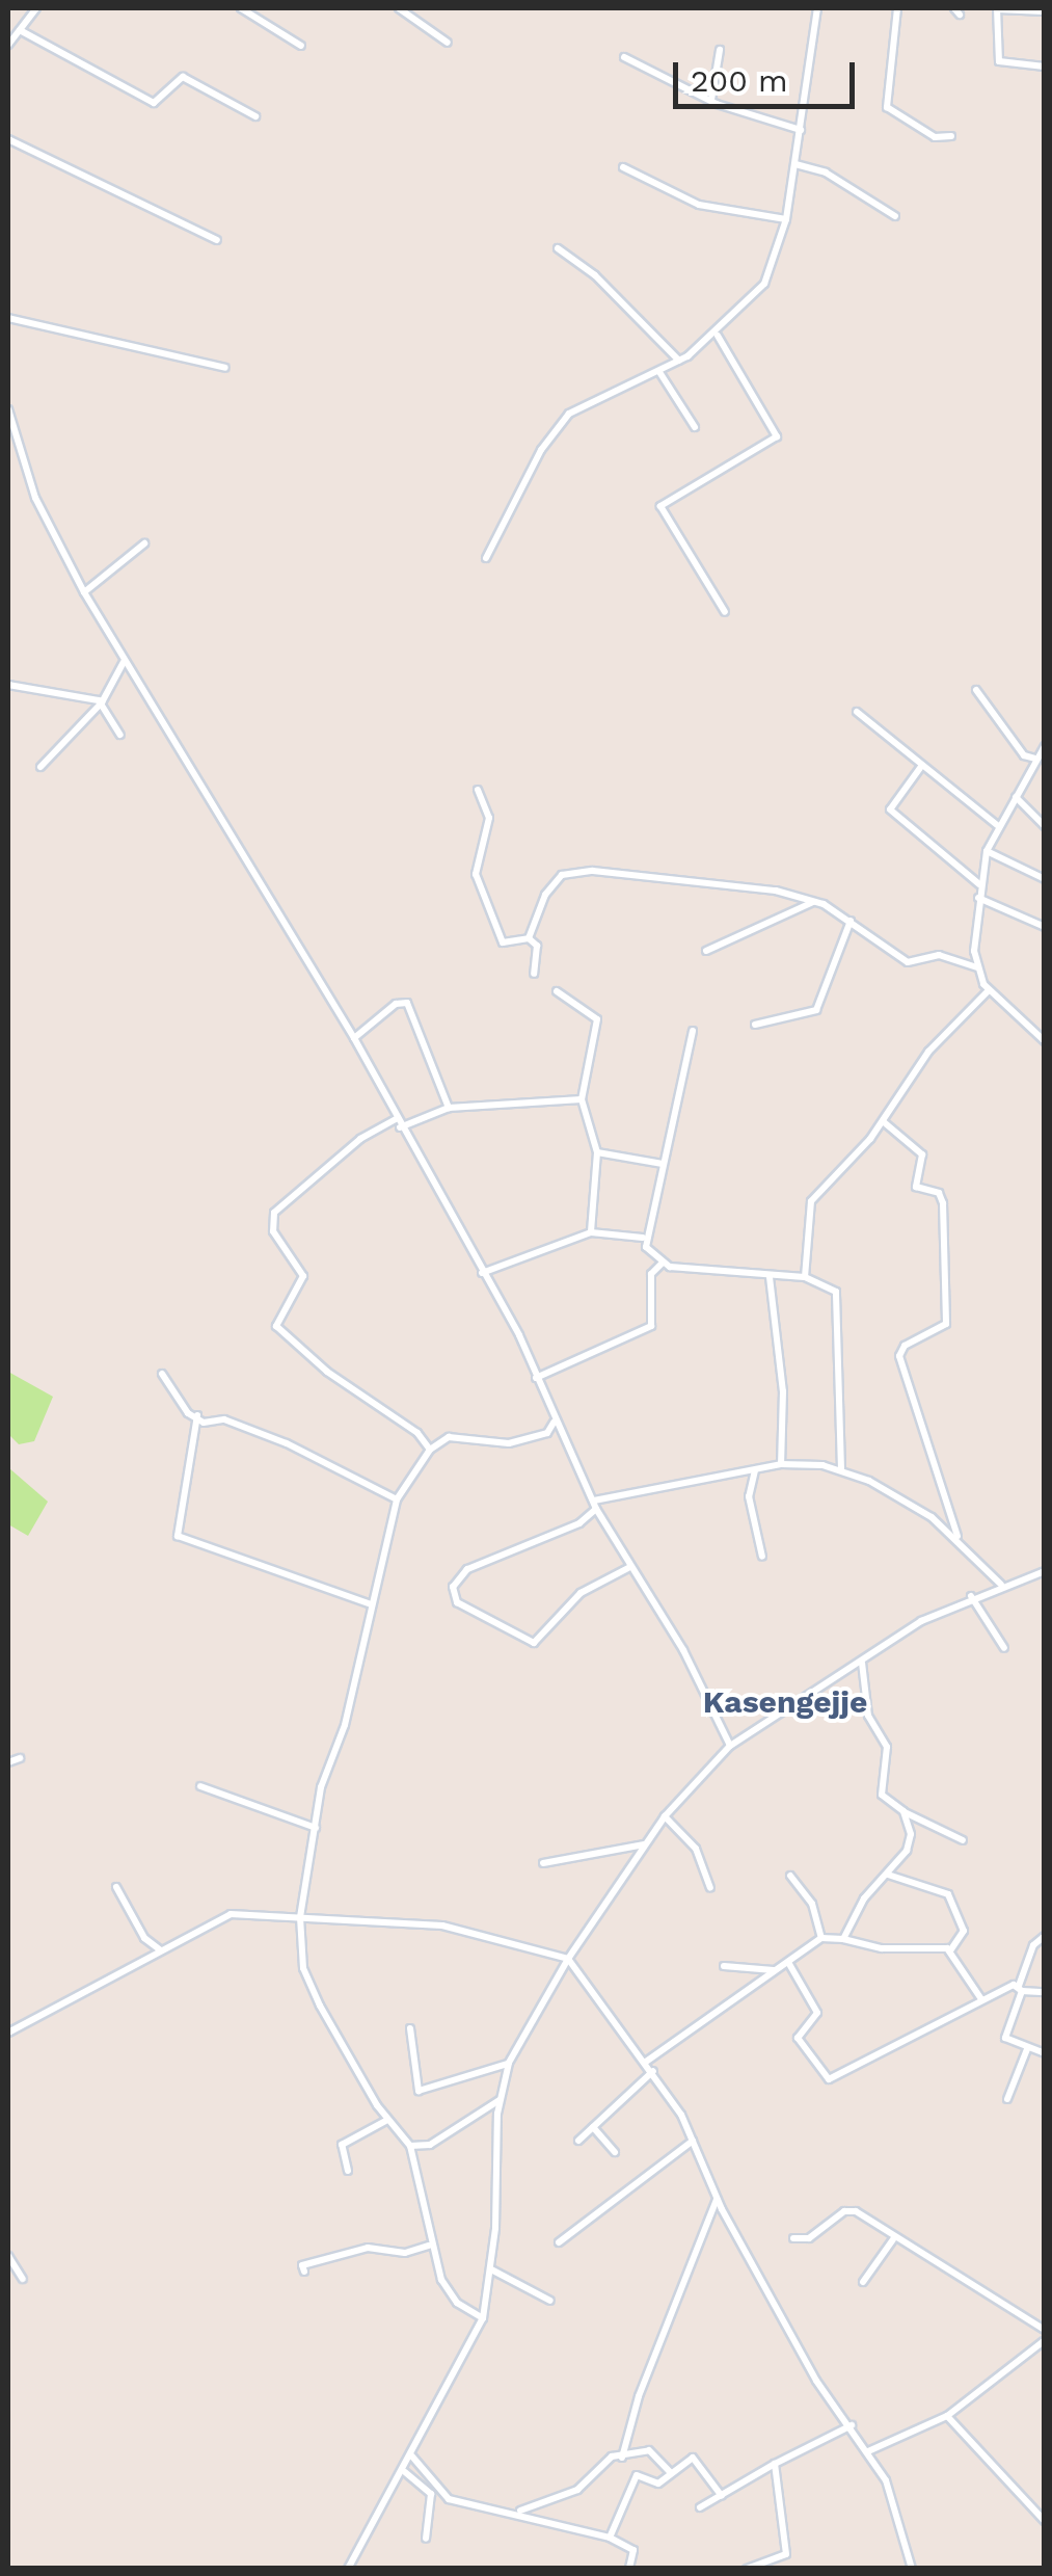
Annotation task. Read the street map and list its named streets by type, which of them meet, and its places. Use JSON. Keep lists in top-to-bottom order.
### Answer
{
  "districts": ["Kasengejje"],
  "scale_bar": "200 m"
}
